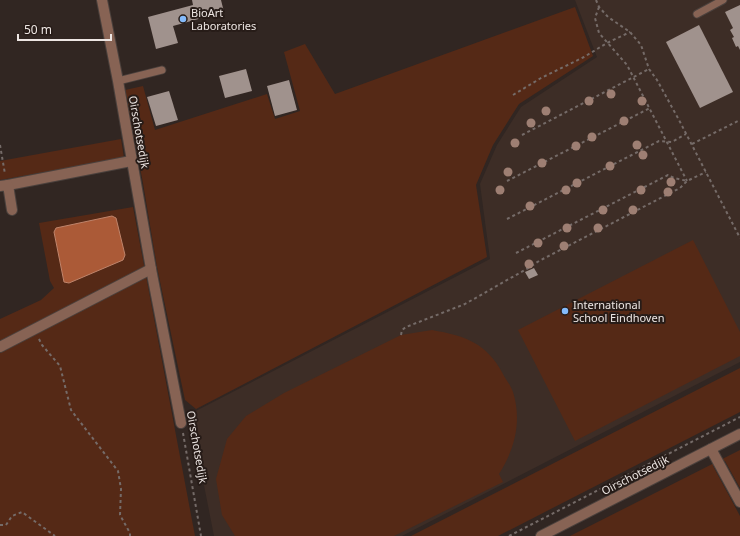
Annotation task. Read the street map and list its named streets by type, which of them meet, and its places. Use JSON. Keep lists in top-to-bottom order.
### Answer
{
  "streets": {
    "street": ["Oirschotsedijk"]
  },
  "places": ["BioArt Laboratories", "International School Eindhoven"],
  "scale_bar": "50 m"
}
